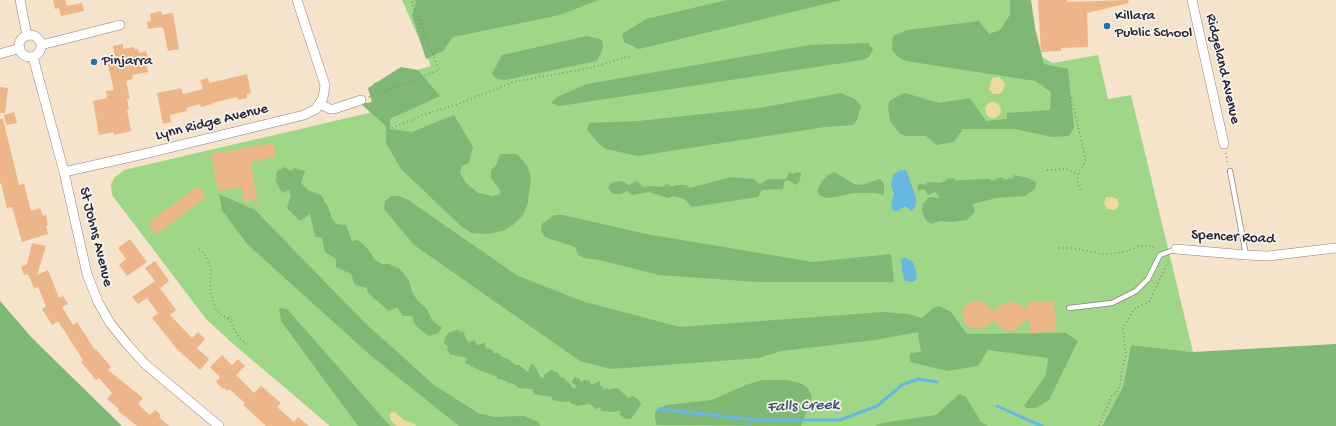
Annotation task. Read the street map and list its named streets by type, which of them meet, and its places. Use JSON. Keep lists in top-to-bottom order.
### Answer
{
  "streets": {
    "street": [
      "Ridgeland Avenue",
      "Lynn Ridge Avenue",
      "St Johns Avenue",
      "Spencer Road"
    ]
  },
  "crossings": [
    ["Lynn Ridge Avenue", "St Johns Avenue"]
  ],
  "water": ["Falls Creek"],
  "places": ["Killara Public School", "Pinjarra"]
}
